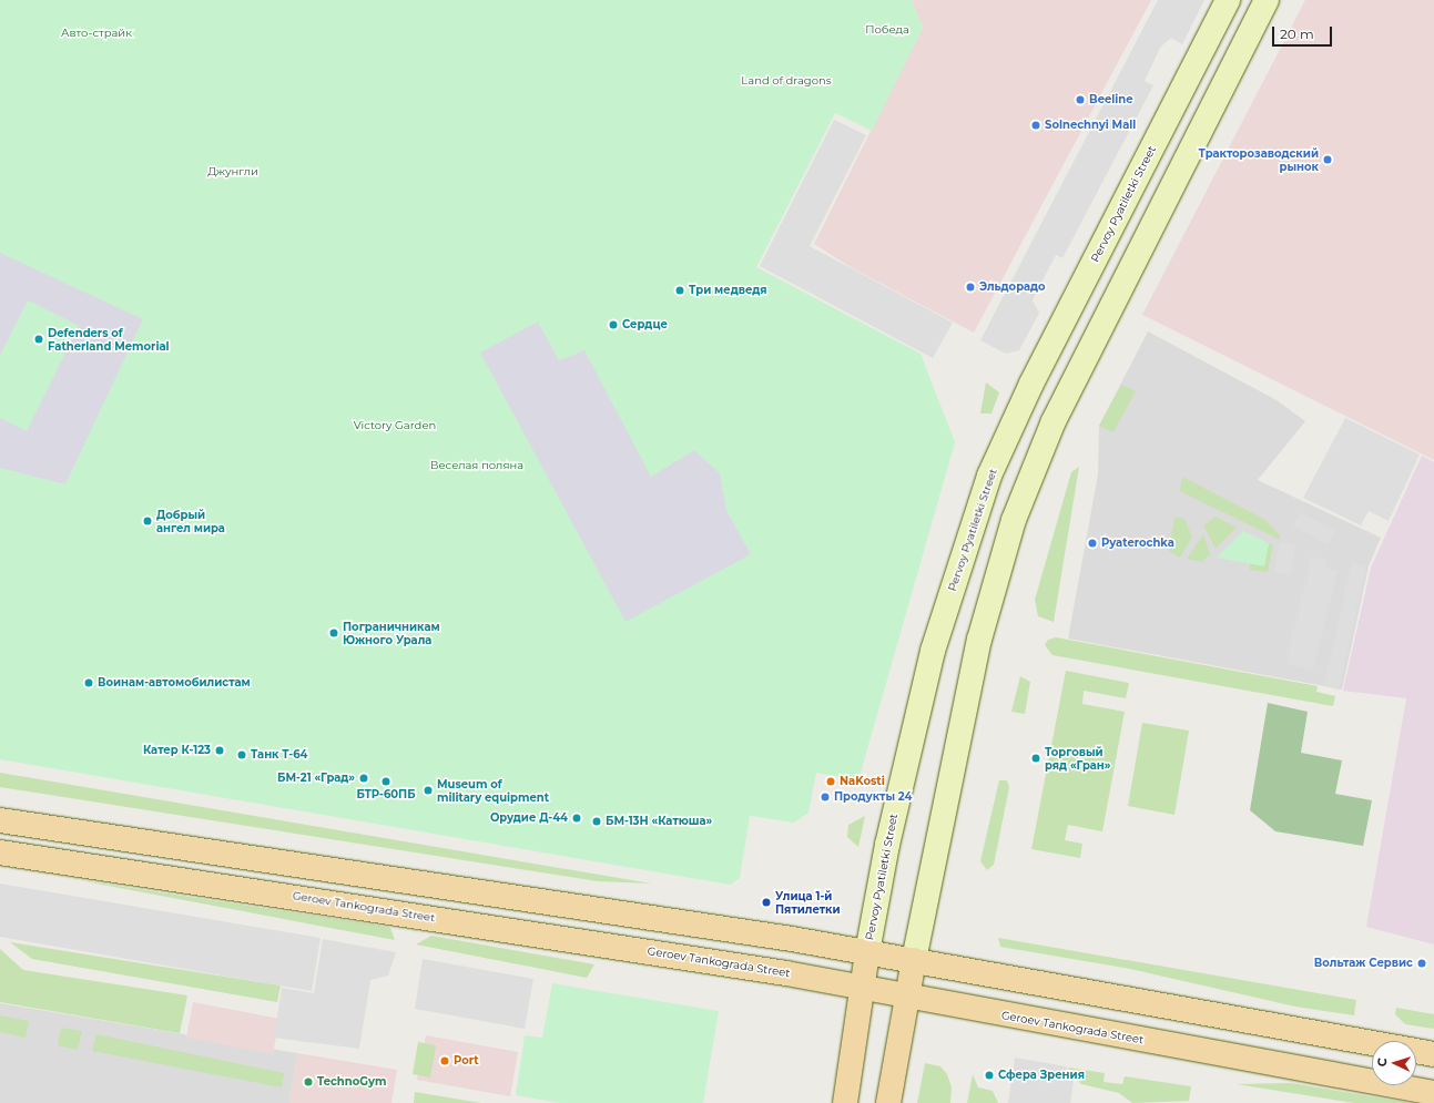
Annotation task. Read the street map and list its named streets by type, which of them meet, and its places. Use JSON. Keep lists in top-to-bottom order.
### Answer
{
  "streets": {
    "main road": ["Pervoy Pyatiletki Street", "Geroev Tankograda Street"]
  },
  "crossings": [
    ["Pervoy Pyatiletki Street", "Geroev Tankograda Street"]
  ],
  "parks": [
    "Победа",
    "Авто-страйк",
    "Land of dragons",
    "Джунгли",
    "Victory Garden",
    "Веселая поляна"
  ],
  "places": [
    "Beeline",
    "Solnechnyi Mall",
    "Тракторозаводский рынок",
    "Эльдорадо",
    "Три медведя",
    "Сердце",
    "Defenders of Fatherland Memorial",
    "Добрый ангел мира",
    "Pyaterochka",
    "Пограничникам Южного Урала",
    "Воинам-автомобилистам",
    "Катер К-123",
    "Танк Т-64",
    "Торговый ряд «Гран»",
    "БМ-21 «Град»",
    "БТР-60ПБ",
    "NaKosti",
    "Museum of military equipment",
    "Продукты 24",
    "Орудие Д-44",
    "БМ-13Н «Катюша»",
    "Улица 1-й Пятилетки",
    "Вольтаж Сервис",
    "Port",
    "Сфера Зрения",
    "TechnoGym"
  ],
  "scale_bar": "20 m",
  "north": "left"
}
